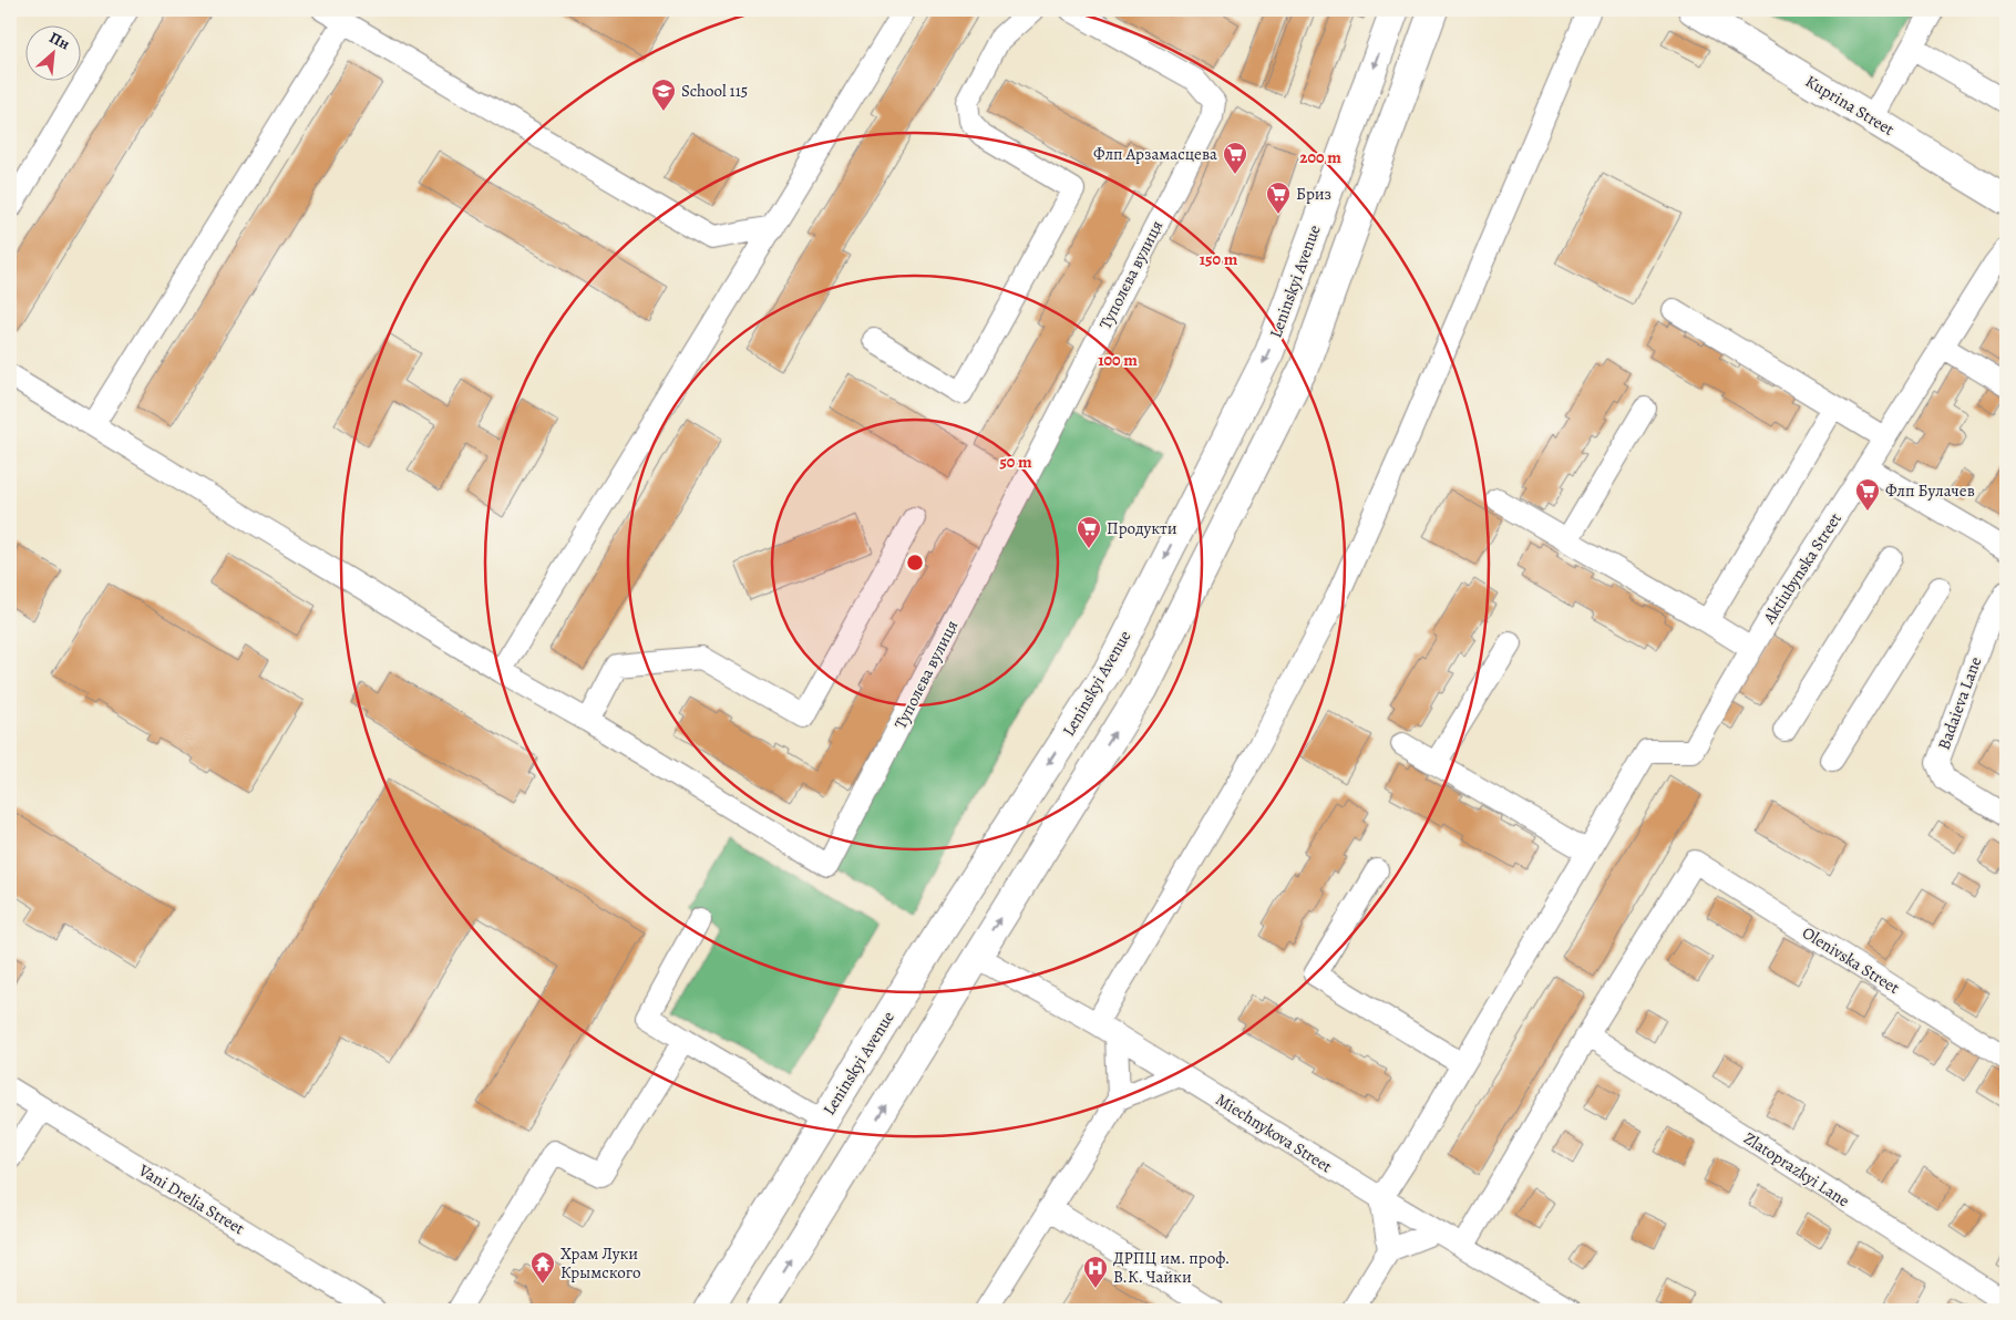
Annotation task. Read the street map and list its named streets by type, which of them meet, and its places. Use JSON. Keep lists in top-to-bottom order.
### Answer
{
  "streets": {
    "main road": ["Kuprina Street", "Leninskyi Avenue"],
    "street": [
      "Туполєва вулиця",
      "Aktiubynska Street",
      "Badaieva Lane",
      "Olenivska Street",
      "Miechnykova Street",
      "Zlatoprazkyi Lane",
      "Vani Drelia Street"
    ]
  },
  "crossings": [
    ["Olenivska Street", "Zlatoprazkyi Lane"]
  ],
  "places": {
    "school or university": ["School 115"],
    "supermarket": [
      "Флп Арзамасцева",
      "Бриз",
      "Флп Булачев",
      "Продукти"
    ],
    "temple": ["Храм Луки Крымского"],
    "hospital": ["ДРПЦ им. проф. В.К. Чайки"]
  },
  "north": "top right",
  "rings": [
    "200 m",
    "150 m",
    "100 m",
    "50 m"
  ]
}
